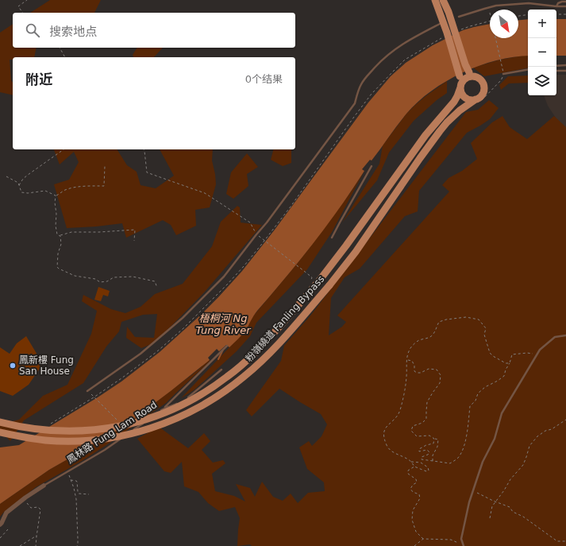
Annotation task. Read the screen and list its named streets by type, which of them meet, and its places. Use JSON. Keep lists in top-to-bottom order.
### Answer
{
  "streets": {
    "main road": ["粉嶺繞道 Fanling Bypass"],
    "street": ["鳳林路 Fung Lam Road"]
  },
  "water": ["梧桐河 Ng Tung River"],
  "places": ["鳳新樓 Fung San House"],
  "north": "bottom right",
  "page": {
    "map_buttons": ["+", "−"],
    "search": "搜索地点",
    "heading": ["附近", "0个结果"]
  }
}
